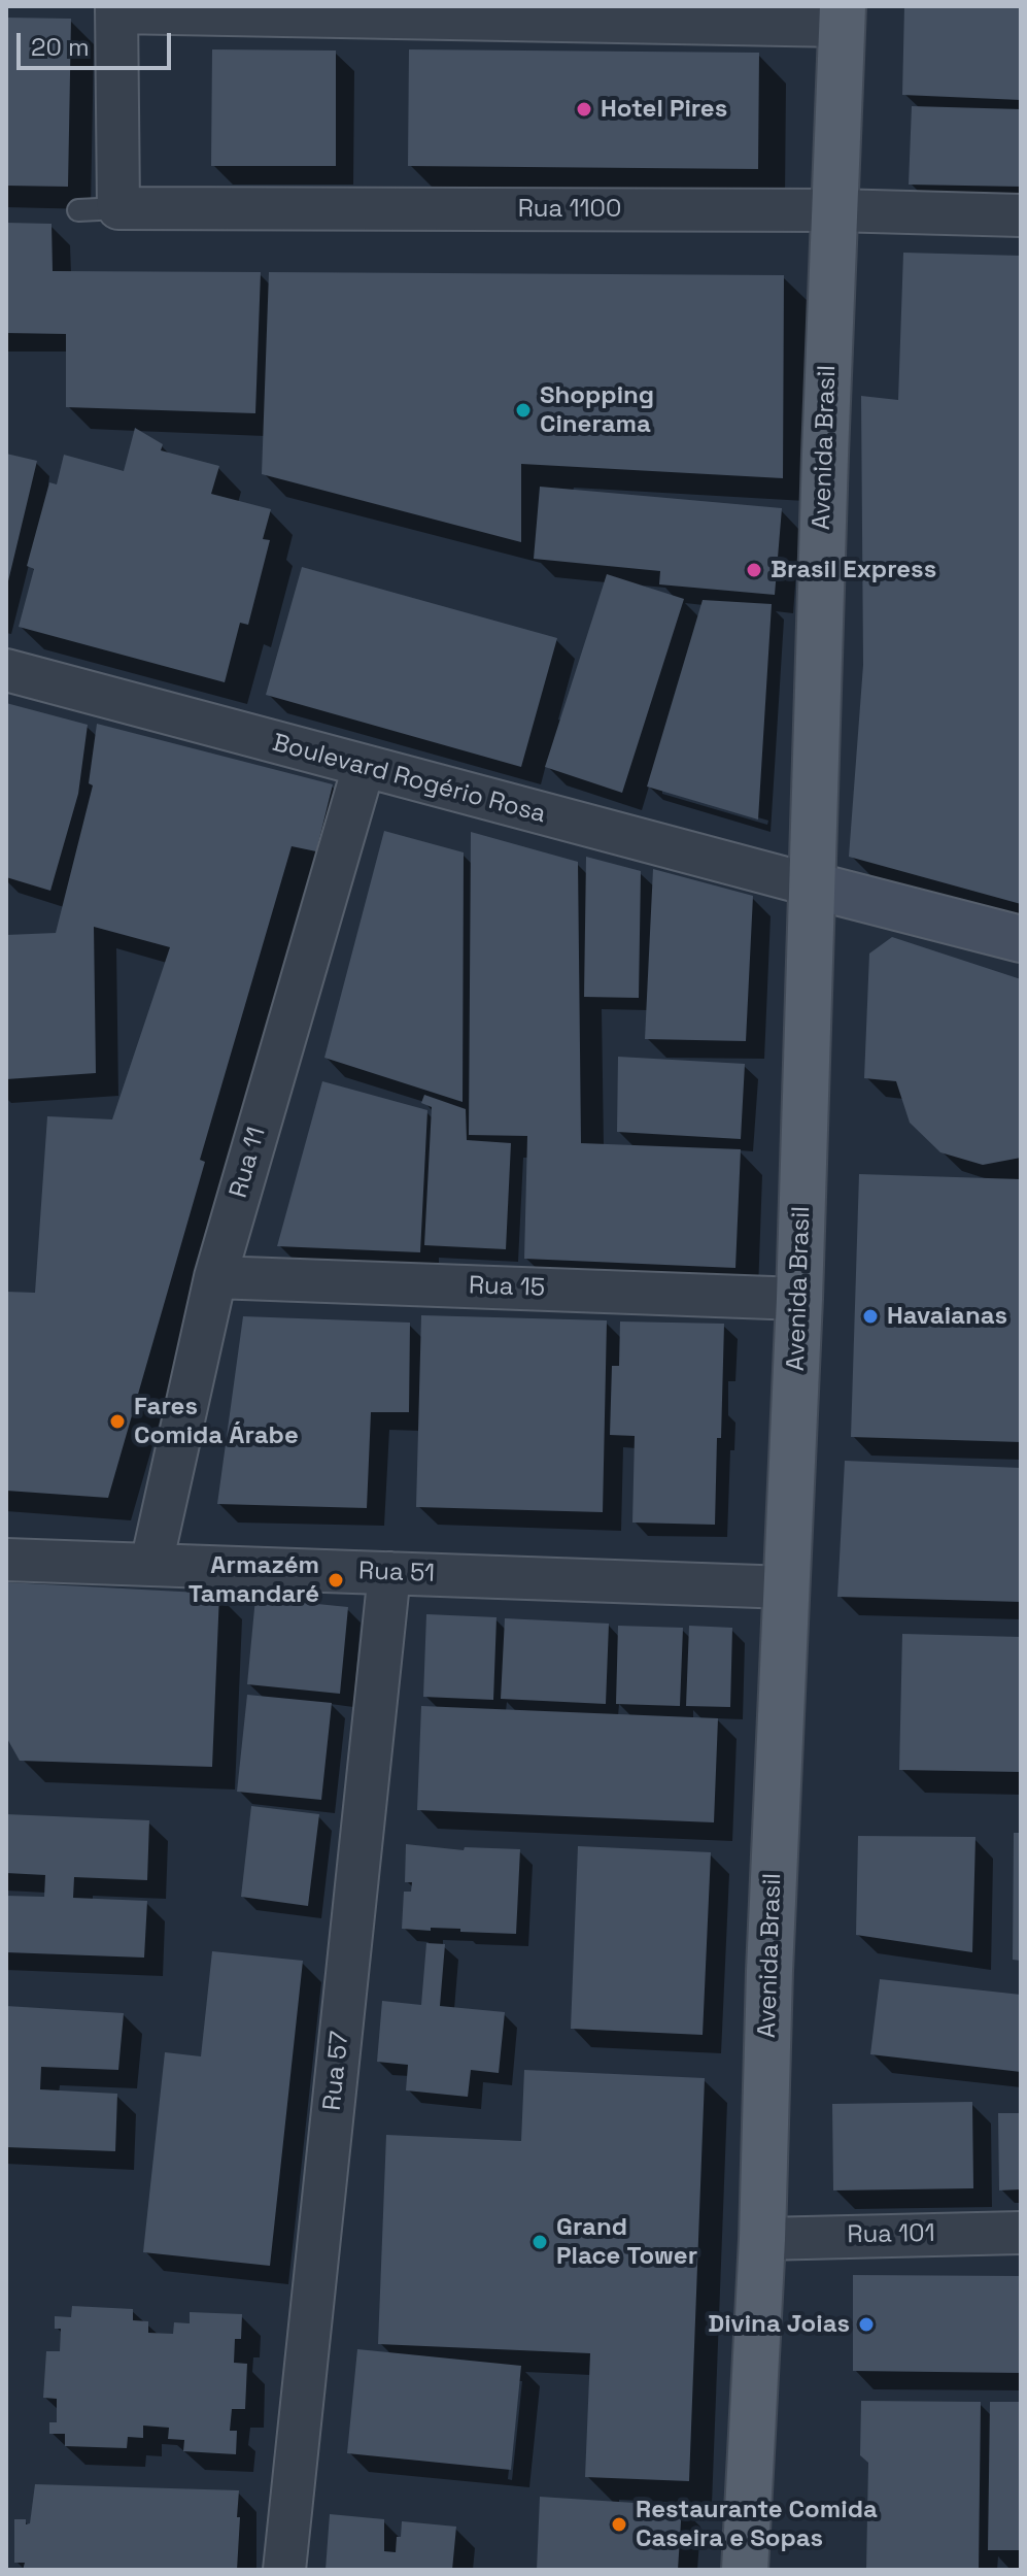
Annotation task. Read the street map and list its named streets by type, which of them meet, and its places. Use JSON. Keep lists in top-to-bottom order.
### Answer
{
  "streets": {
    "main road": ["Avenida Brasil"],
    "street": [
      "Rua 1100",
      "Boulevard Rogério Rosa",
      "Rua 11",
      "Rua 15",
      "Rua 51",
      "Rua 57",
      "Rua 101"
    ]
  },
  "crossings": [
    ["Rua 1100", "Avenida Brasil"],
    ["Avenida Brasil", "Boulevard Rogério Rosa"],
    ["Avenida Brasil", "Rua 15"],
    ["Avenida Brasil", "Rua 51"],
    ["Avenida Brasil", "Rua 101"],
    ["Boulevard Rogério Rosa", "Rua 11"],
    ["Rua 11", "Rua 15"],
    ["Rua 11", "Rua 51"],
    ["Rua 51", "Rua 57"]
  ],
  "places": [
    "Hotel Pires",
    "Shopping Cinerama",
    "Brasil Express",
    "Havaianas",
    "Fares Comida Árabe",
    "Armazém Tamandaré",
    "Grand Place Tower",
    "Divina Joias",
    "Restaurante Comida Caseira e Sopas"
  ],
  "scale_bar": "20 m"
}
